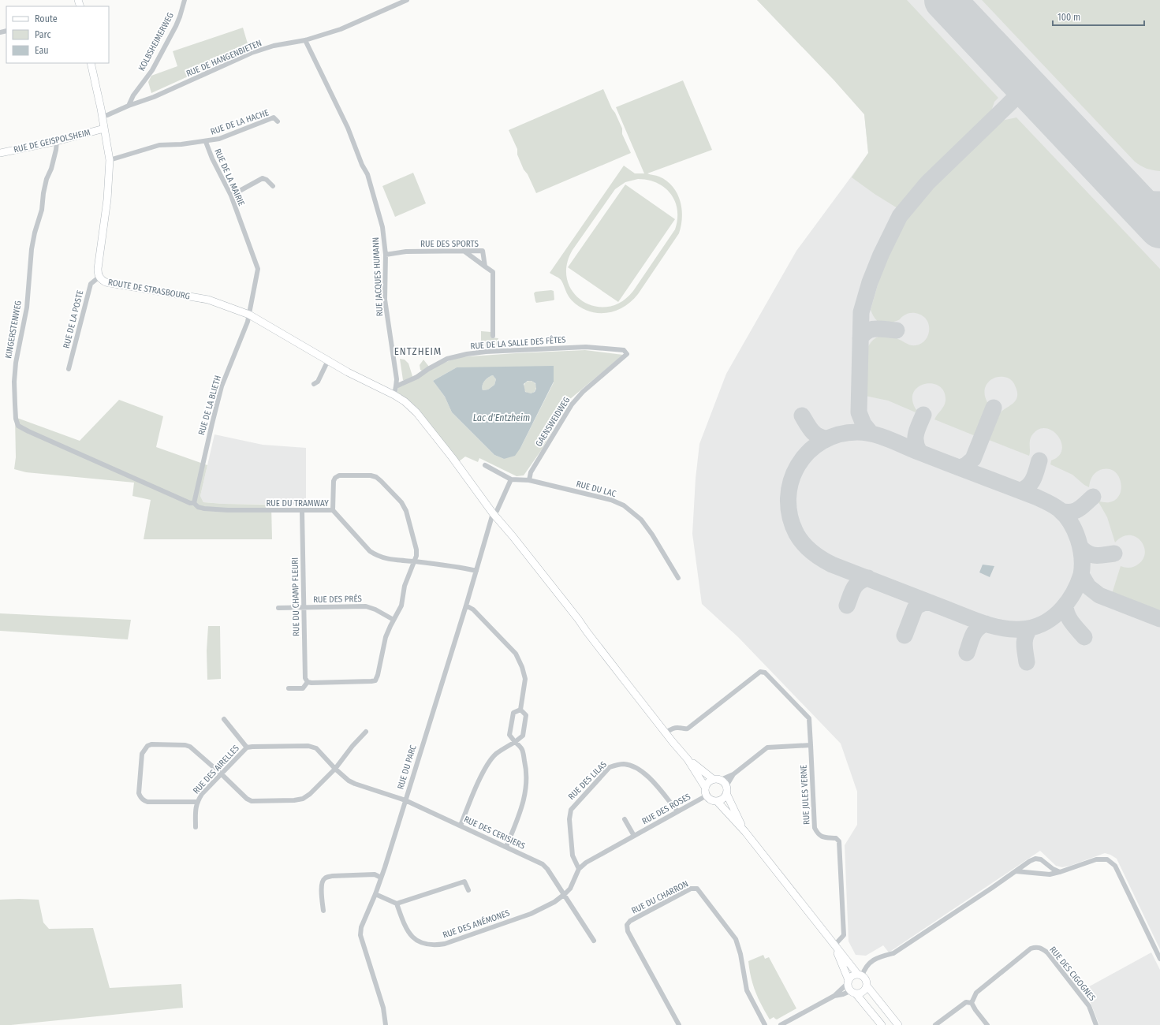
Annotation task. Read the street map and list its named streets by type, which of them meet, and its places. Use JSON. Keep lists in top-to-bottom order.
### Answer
{
  "streets": {
    "main road": ["RUE DE GEISPOLSHEIM", "ROUTE DE STRASBOURG"],
    "street": [
      "KOLBSHEIMERWEG",
      "RUE DE HANGENBIETEN",
      "RUE DE LA HACHE",
      "RUE DE LA MAIRIE",
      "RUE DES SPORTS",
      "RUE JACQUES HUMANN",
      "RUE DE LA POSTE",
      "KINGERSTENWEG",
      "RUE DE LA SALLE DES FÊTES",
      "RUE DE LA BLIETH",
      "GAENSWEIDWEG",
      "RUE DU LAC",
      "RUE DU TRAMWAY",
      "RUE DU CHAMP FLEURI",
      "RUE DES PRÉS",
      "RUE DU PARC",
      "RUE DES AIRELLES",
      "RUE DES LILAS",
      "RUE JULES VERNE",
      "RUE DES ROSES",
      "RUE DES CERISIERS",
      "RUE DU CHARRON",
      "RUE DES ANÉMONES",
      "RUE DES CIGOGNES"
    ]
  },
  "crossings": [
    ["KOLBSHEIMERWEG", "RUE DE HANGENBIETEN"],
    ["RUE DE HANGENBIETEN", "RUE JACQUES HUMANN"],
    ["RUE DE HANGENBIETEN", "ROUTE DE STRASBOURG"],
    ["RUE DE LA HACHE", "RUE DE LA MAIRIE"],
    ["RUE DE GEISPOLSHEIM", "ROUTE DE STRASBOURG"],
    ["RUE DE GEISPOLSHEIM", "KINGERSTENWEG"],
    ["RUE DE LA MAIRIE", "ROUTE DE STRASBOURG"],
    ["RUE DE LA MAIRIE", "RUE DE LA BLIETH"],
    ["RUE DES SPORTS", "RUE JACQUES HUMANN"],
    ["RUE JACQUES HUMANN", "ROUTE DE STRASBOURG"],
    ["RUE JACQUES HUMANN", "RUE DE LA SALLE DES FÊTES"],
    ["ROUTE DE STRASBOURG", "RUE DE LA POSTE"],
    ["ROUTE DE STRASBOURG", "RUE DE LA BLIETH"],
    ["ROUTE DE STRASBOURG", "RUE DU PARC"],
    ["KINGERSTENWEG", "RUE DE LA BLIETH"],
    ["KINGERSTENWEG", "RUE DU TRAMWAY"],
    ["RUE DE LA SALLE DES FÊTES", "GAENSWEIDWEG"],
    ["RUE DE LA BLIETH", "RUE DU TRAMWAY"],
    ["GAENSWEIDWEG", "RUE DU LAC"],
    ["RUE DU TRAMWAY", "RUE DU CHAMP FLEURI"],
    ["RUE DU TRAMWAY", "RUE DU PARC"],
    ["RUE DU CHAMP FLEURI", "RUE DES PRÉS"],
    ["RUE DU PARC", "RUE DES AIRELLES"],
    ["RUE DU PARC", "RUE DES CERISIERS"],
    ["RUE DES AIRELLES", "RUE DES CERISIERS"],
    ["RUE DES LILAS", "RUE DES ROSES"],
    ["RUE DES ROSES", "RUE DES CERISIERS"],
    ["RUE DES ROSES", "RUE DES ANÉMONES"],
    ["RUE DES CERISIERS", "RUE DES ANÉMONES"]
  ],
  "districts": ["ENTZHEIM"],
  "water": ["Lac d'Entzheim"],
  "legend": ["Route", "Parc", "Eau"],
  "scale_bar": "100 m"
}
